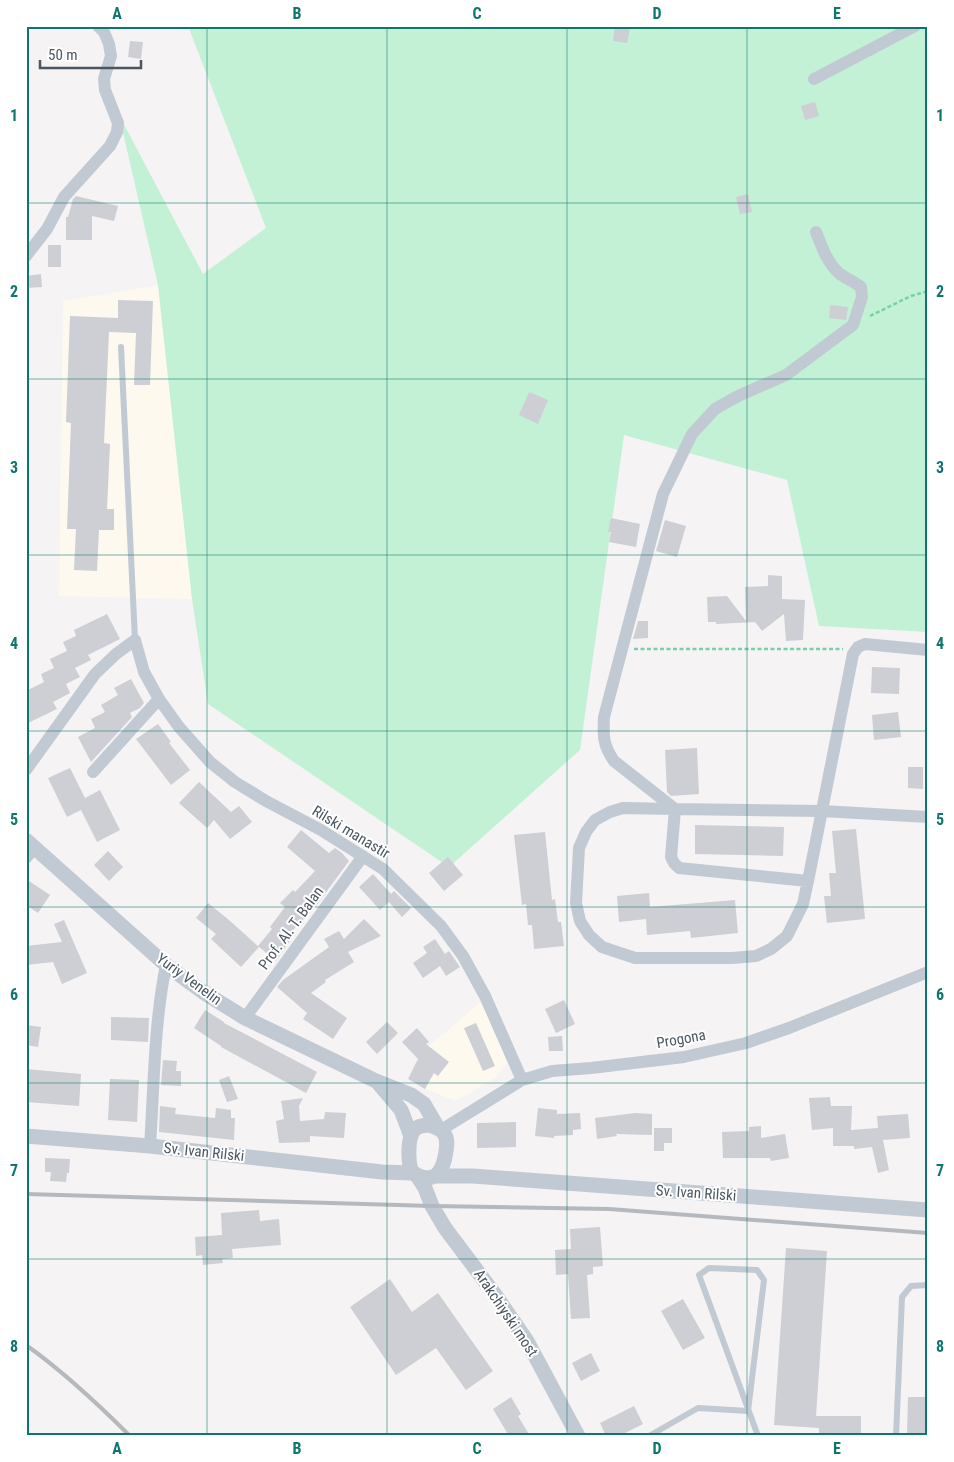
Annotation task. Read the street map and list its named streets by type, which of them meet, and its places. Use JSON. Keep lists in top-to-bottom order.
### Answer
{
  "streets": {
    "street": [
      "Rilski manastir",
      "Prof. Al. T. Balan",
      "Yuriy Venelin",
      "Progona",
      "Sv. Ivan Rilski",
      "Arakchiyski most"
    ]
  },
  "crossings": [
    ["Rilski manastir", "Prof. Al. T. Balan"],
    ["Rilski manastir", "Progona"],
    ["Prof. Al. T. Balan", "Yuriy Venelin"],
    ["Yuriy Venelin", "Progona"],
    ["Yuriy Venelin", "Sv. Ivan Rilski"],
    ["Yuriy Venelin", "Arakchiyski most"],
    ["Progona", "Sv. Ivan Rilski"],
    ["Progona", "Arakchiyski most"],
    ["Sv. Ivan Rilski", "Arakchiyski most"]
  ],
  "scale_bar": "50 m",
  "grid": {
    "columns": [
      "A",
      "B",
      "C",
      "D",
      "E"
    ],
    "rows": [
      "1",
      "2",
      "3",
      "4",
      "5",
      "6",
      "7",
      "8"
    ]
  }
}
